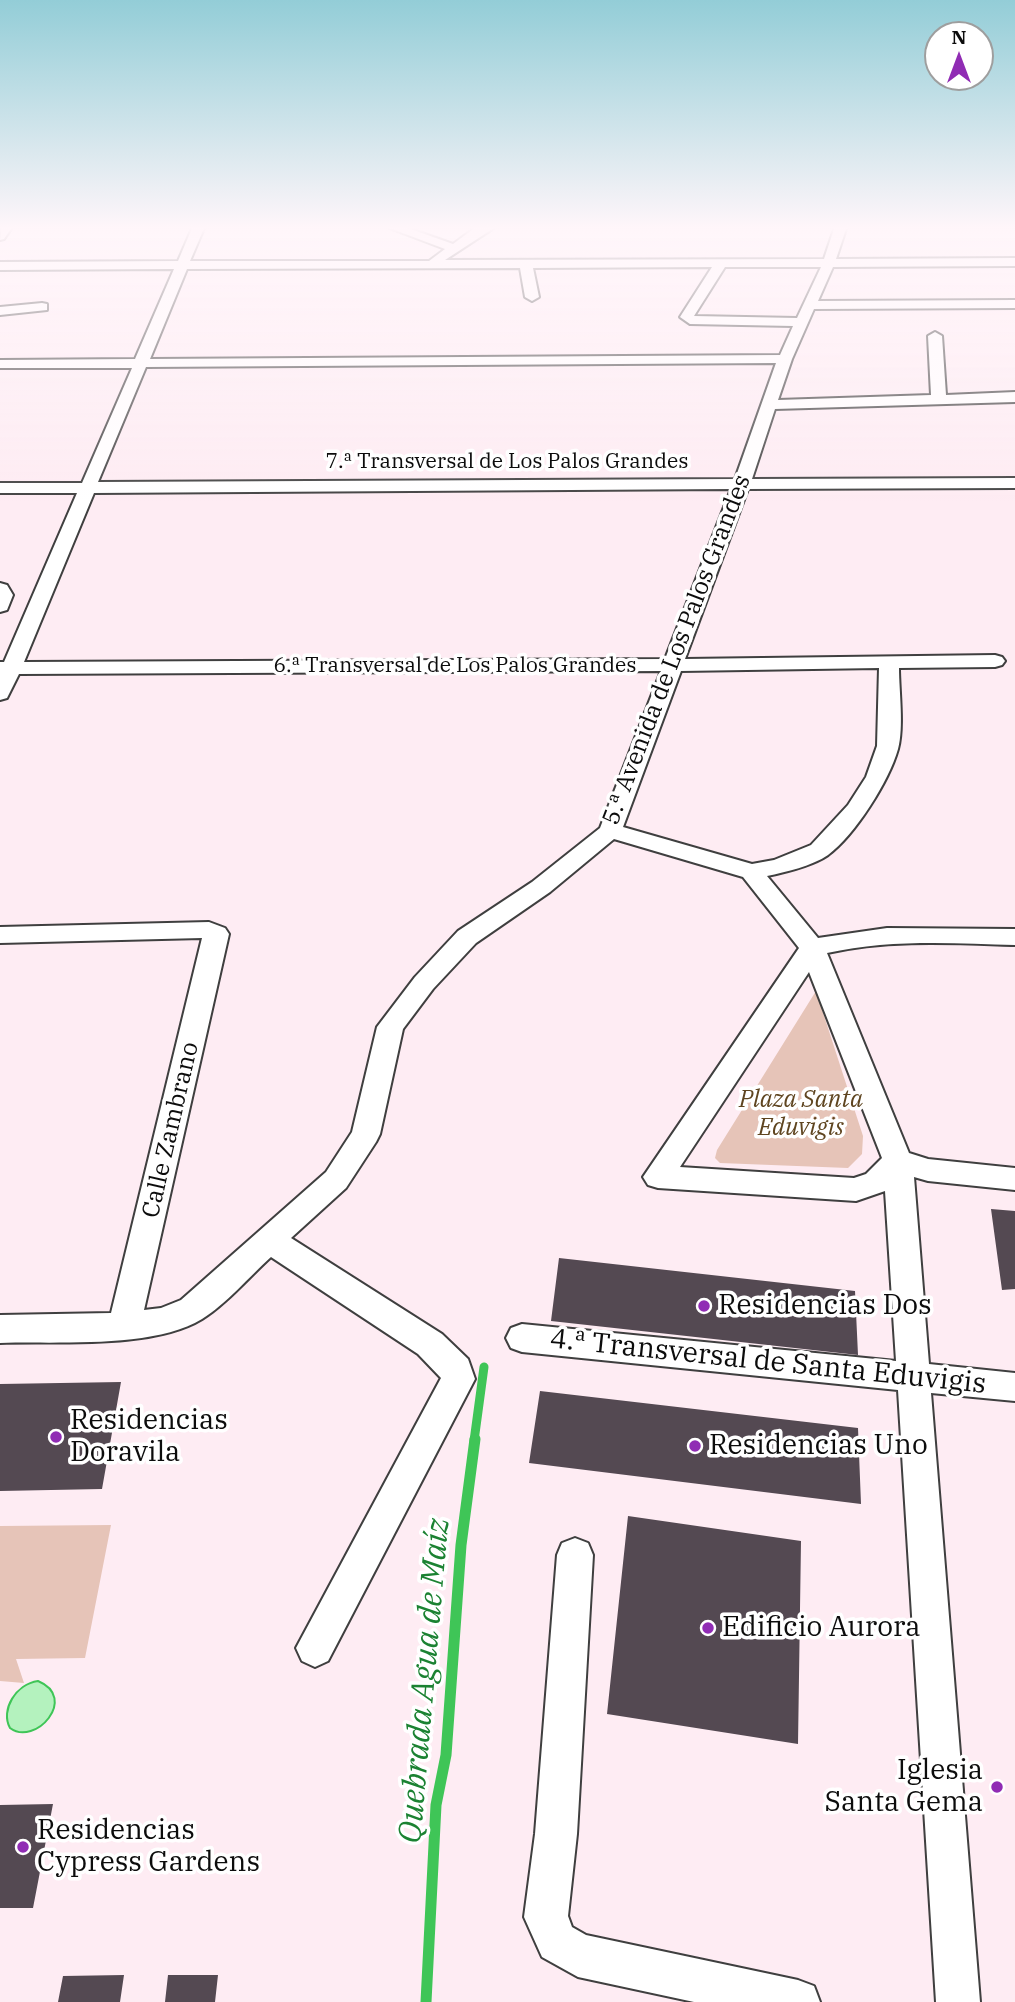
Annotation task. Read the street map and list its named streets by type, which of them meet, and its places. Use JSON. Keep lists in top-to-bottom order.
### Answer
{
  "streets": {
    "street": [
      "7.ª Transversal de Los Palos Grandes",
      "5.ª Avenida de Los Palos Grandes",
      "6.ª Transversal de Los Palos Grandes",
      "Calle Zambrano",
      "4.ª Transversal de Santa Eduvigis"
    ]
  },
  "crossings": [
    ["7.ª Transversal de Los Palos Grandes", "5.ª Avenida de Los Palos Grandes"],
    ["5.ª Avenida de Los Palos Grandes", "6.ª Transversal de Los Palos Grandes"],
    ["5.ª Avenida de Los Palos Grandes", "Calle Zambrano"]
  ],
  "water": ["Quebrada Agua de Maíz"],
  "parks": ["Plaza Santa Eduvigis"],
  "places": [
    "Residencias Dos",
    "Residencias Doravila",
    "Residencias Uno",
    "Edificio Aurora",
    "Iglesia Santa Gema",
    "Residencias Cypress Gardens"
  ],
  "north": "top"
}
